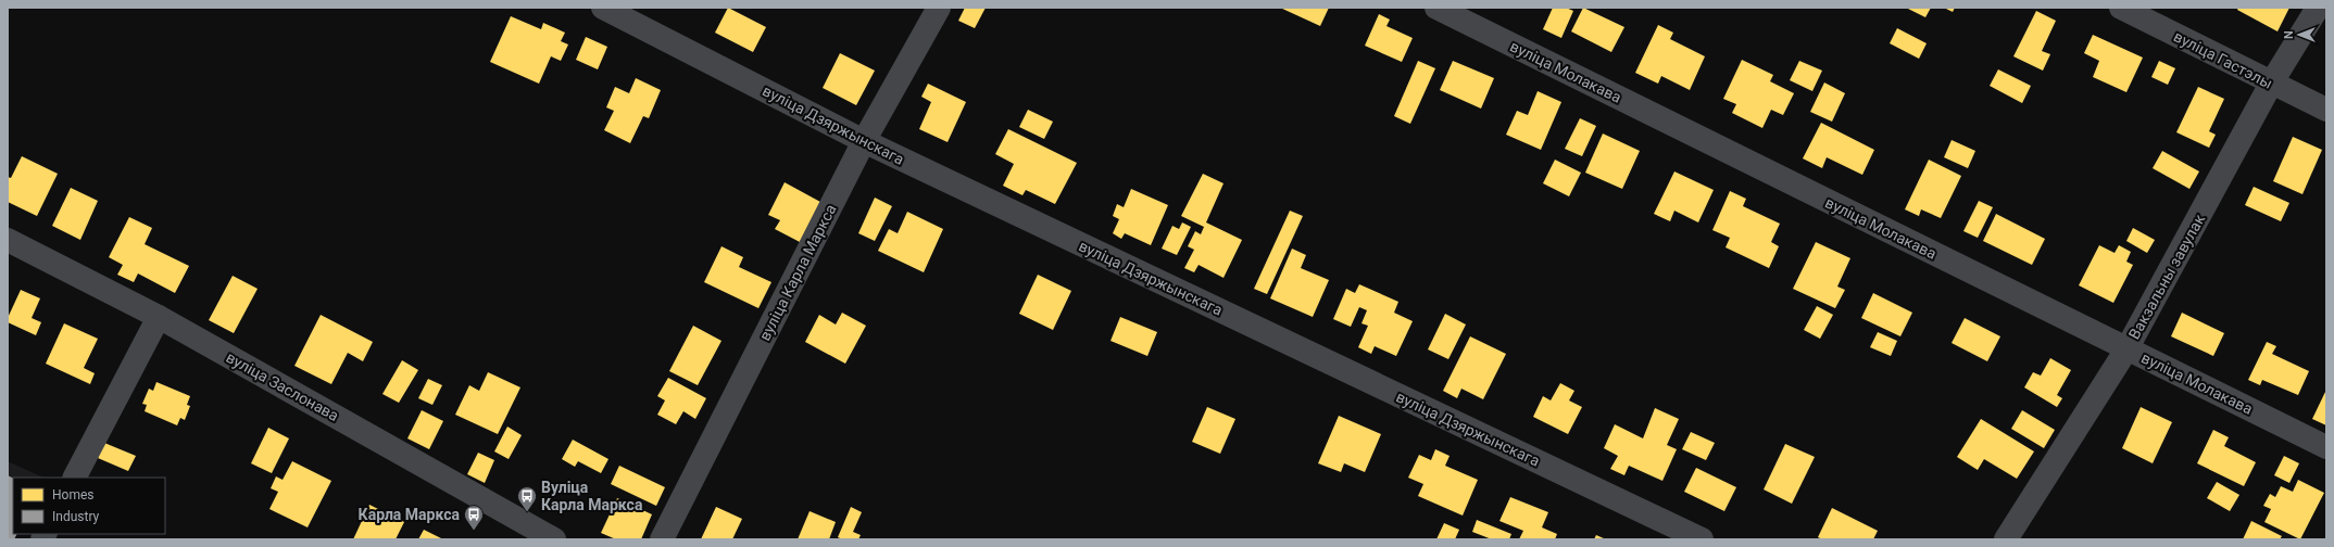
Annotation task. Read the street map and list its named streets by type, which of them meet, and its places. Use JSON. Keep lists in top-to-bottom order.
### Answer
{
  "streets": {
    "street": [
      "вуліца Гастэлы",
      "вуліца Молакава",
      "вуліца Дзяржынскага",
      "вуліца Карла Маркса",
      "Вакзальны завулак",
      "вуліца Заслонава"
    ]
  },
  "crossings": [
    ["вуліца Гастэлы", "Вакзальны завулак"],
    ["вуліца Молакава", "Вакзальны завулак"],
    ["вуліца Дзяржынскага", "вуліца Карла Маркса"]
  ],
  "places": {
    "bus stop": ["Вуліца Карла Маркса", "Карла Маркса"]
  },
  "legend": ["Homes", "Industry"],
  "north": "left"
}
